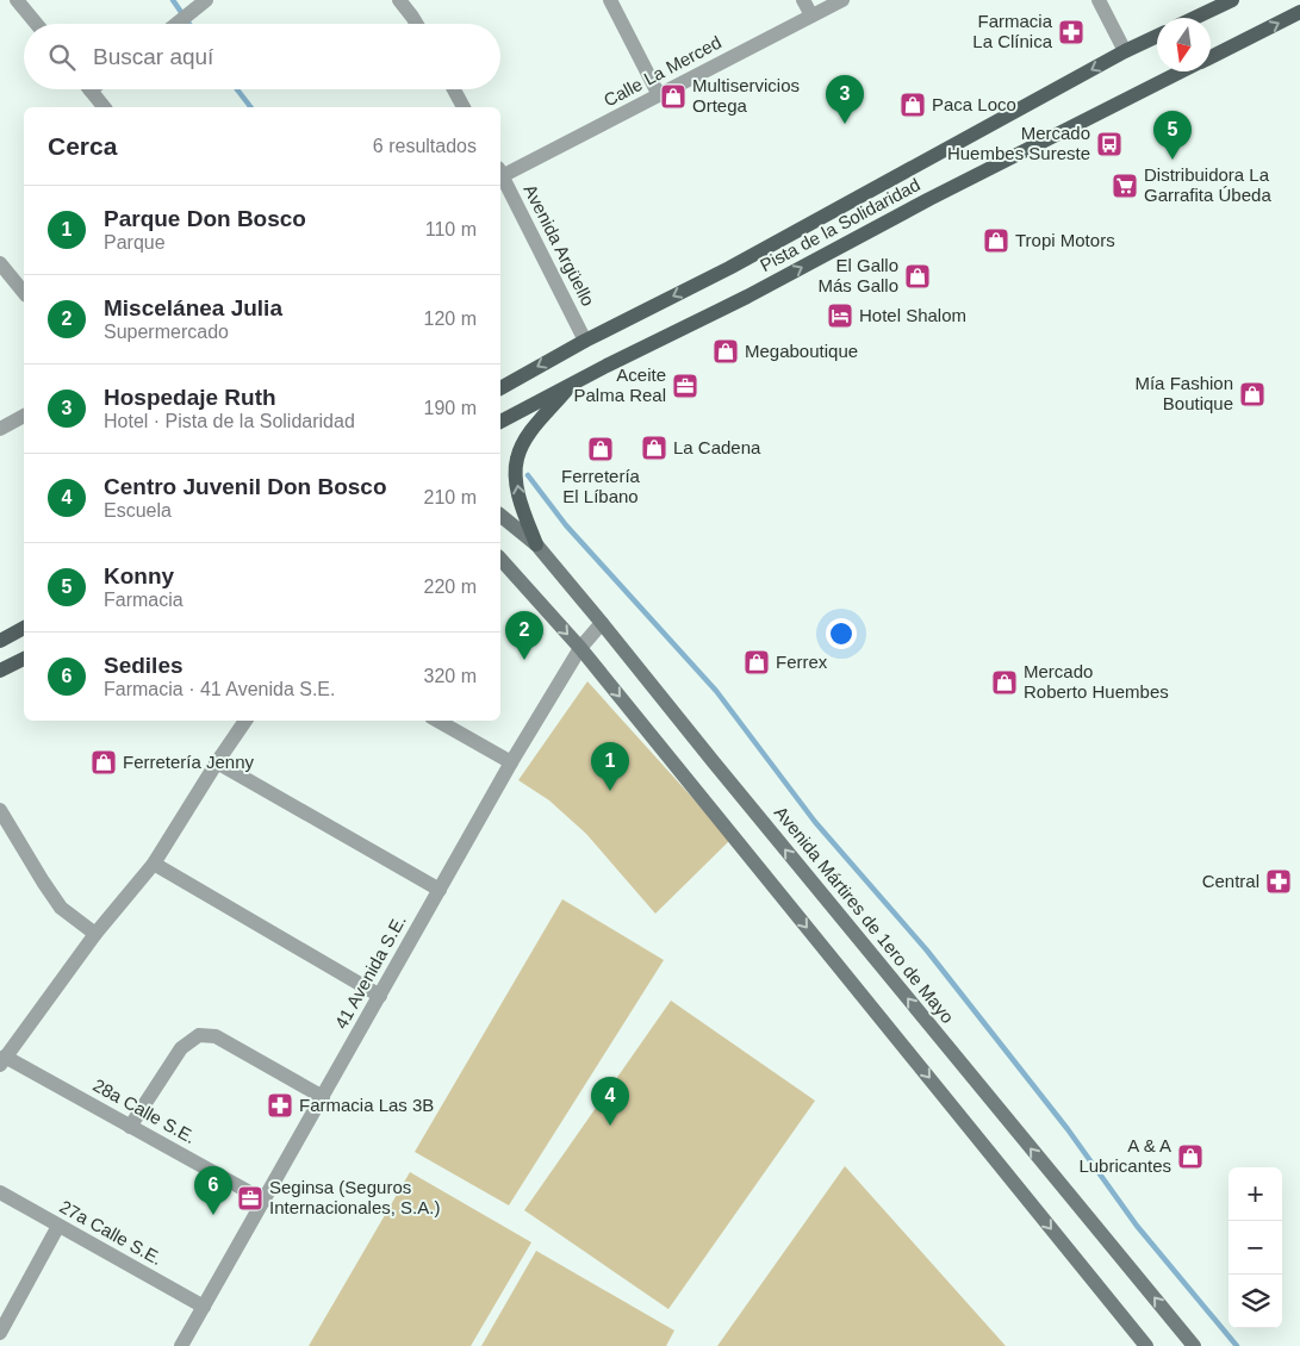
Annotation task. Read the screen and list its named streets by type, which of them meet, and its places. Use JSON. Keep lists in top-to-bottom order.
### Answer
{
  "streets": {
    "main road": ["Pista de la Solidaridad", "Avenida Mártires de 1ero de Mayo"],
    "street": [
      "Calle La Merced",
      "Avenida Argüello",
      "41 Avenida S.E.",
      "28a Calle S.E.",
      "27a Calle S.E."
    ]
  },
  "crossings": [
    ["Pista de la Solidaridad", "Avenida Argüello"],
    ["Avenida Mártires de 1ero de Mayo", "41 Avenida S.E."],
    ["41 Avenida S.E.", "28a Calle S.E."],
    ["41 Avenida S.E.", "27a Calle S.E."]
  ],
  "places": {
    "pharmacy": ["Farmacia La Clínica", "Central", "Farmacia Las 3B"],
    "shop": [
      "Multiservicios Ortega",
      "Paca Loco",
      "Tropi Motors",
      "El Gallo Más Gallo",
      "Megaboutique",
      "Mía Fashion Boutique",
      "La Cadena",
      "Ferretería El Líbano",
      "Ferrex",
      "Mercado Roberto Huembes",
      "Ferretería Jenny",
      "A & A Lubricantes"
    ],
    "bus stop": ["Mercado Huembes Sureste"],
    "supermarket": ["Distribuidora La Garrafita Úbeda"],
    "hotel": ["Hotel Shalom"],
    "office": ["Aceite Palma Real", "Seginsa (Seguros Internacionales, S.A.)"]
  },
  "north": "bottom",
  "page": {
    "search": "Buscar aquí",
    "pins": [
      "3",
      "5",
      "2",
      "1",
      "4",
      "6"
    ],
    "heading": ["Cerca", "6 resultados"],
    "list": [
      {
        "mark": "1",
        "name": "Parque Don Bosco",
        "note": "Parque",
        "value": "110 m"
      },
      {
        "mark": "2",
        "name": "Miscelánea Julia",
        "note": "Supermercado",
        "value": "120 m"
      },
      {
        "mark": "3",
        "name": "Hospedaje Ruth",
        "note": "Hotel · Pista de la Solidaridad",
        "value": "190 m"
      },
      {
        "mark": "4",
        "name": "Centro Juvenil Don Bosco",
        "note": "Escuela",
        "value": "210 m"
      },
      {
        "mark": "5",
        "name": "Konny",
        "note": "Farmacia",
        "value": "220 m"
      },
      {
        "mark": "6",
        "name": "Sediles",
        "note": "Farmacia · 41 Avenida S.E.",
        "value": "320 m"
      }
    ],
    "map_buttons": ["+", "−"]
  }
}
